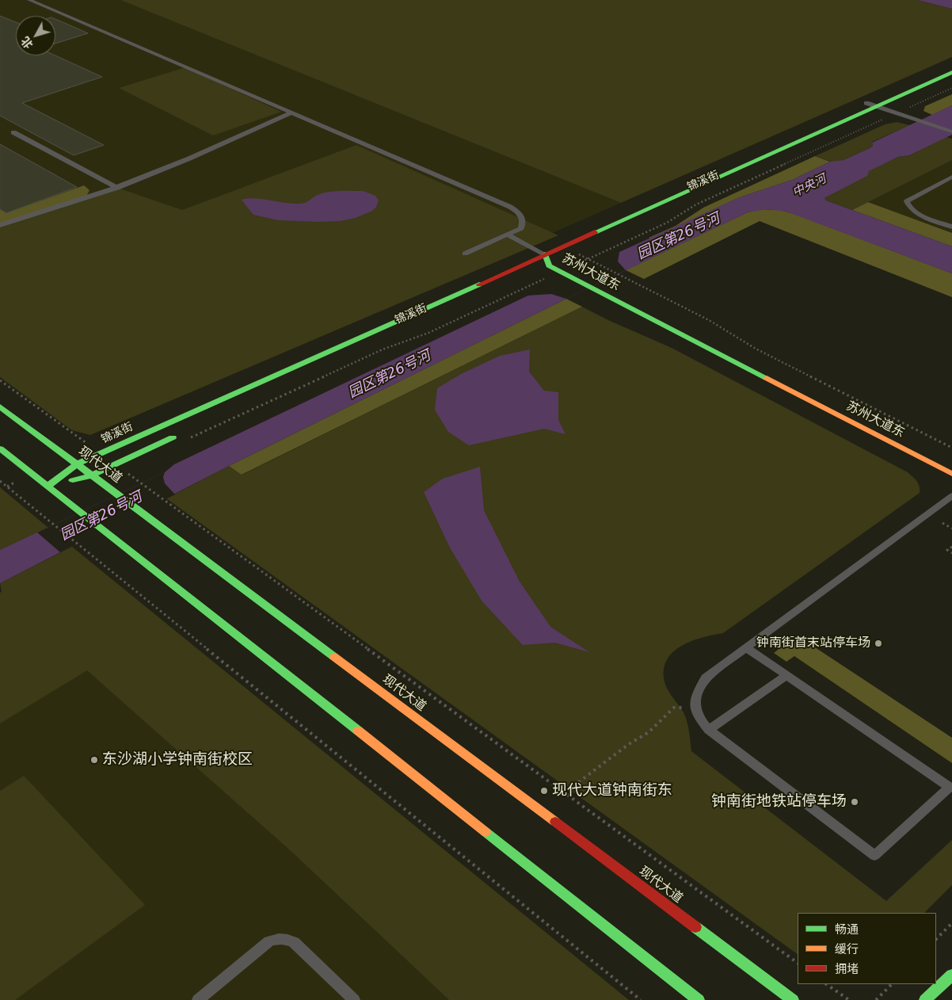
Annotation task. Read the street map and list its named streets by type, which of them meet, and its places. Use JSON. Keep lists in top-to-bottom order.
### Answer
{
  "streets": {
    "main road": ["锦溪街", "苏州大道东", "现代大道"]
  },
  "crossings": [
    ["锦溪街", "苏州大道东"],
    ["锦溪街", "现代大道"]
  ],
  "water": ["中央河", "园区第26号河"],
  "places": [
    "钟南街首末站停车场",
    "东沙湖小学钟南街校区",
    "现代大道钟南街东",
    "钟南街地铁站停车场"
  ],
  "legend": ["畅通", "缓行", "拥堵"],
  "north": "bottom left"
}
